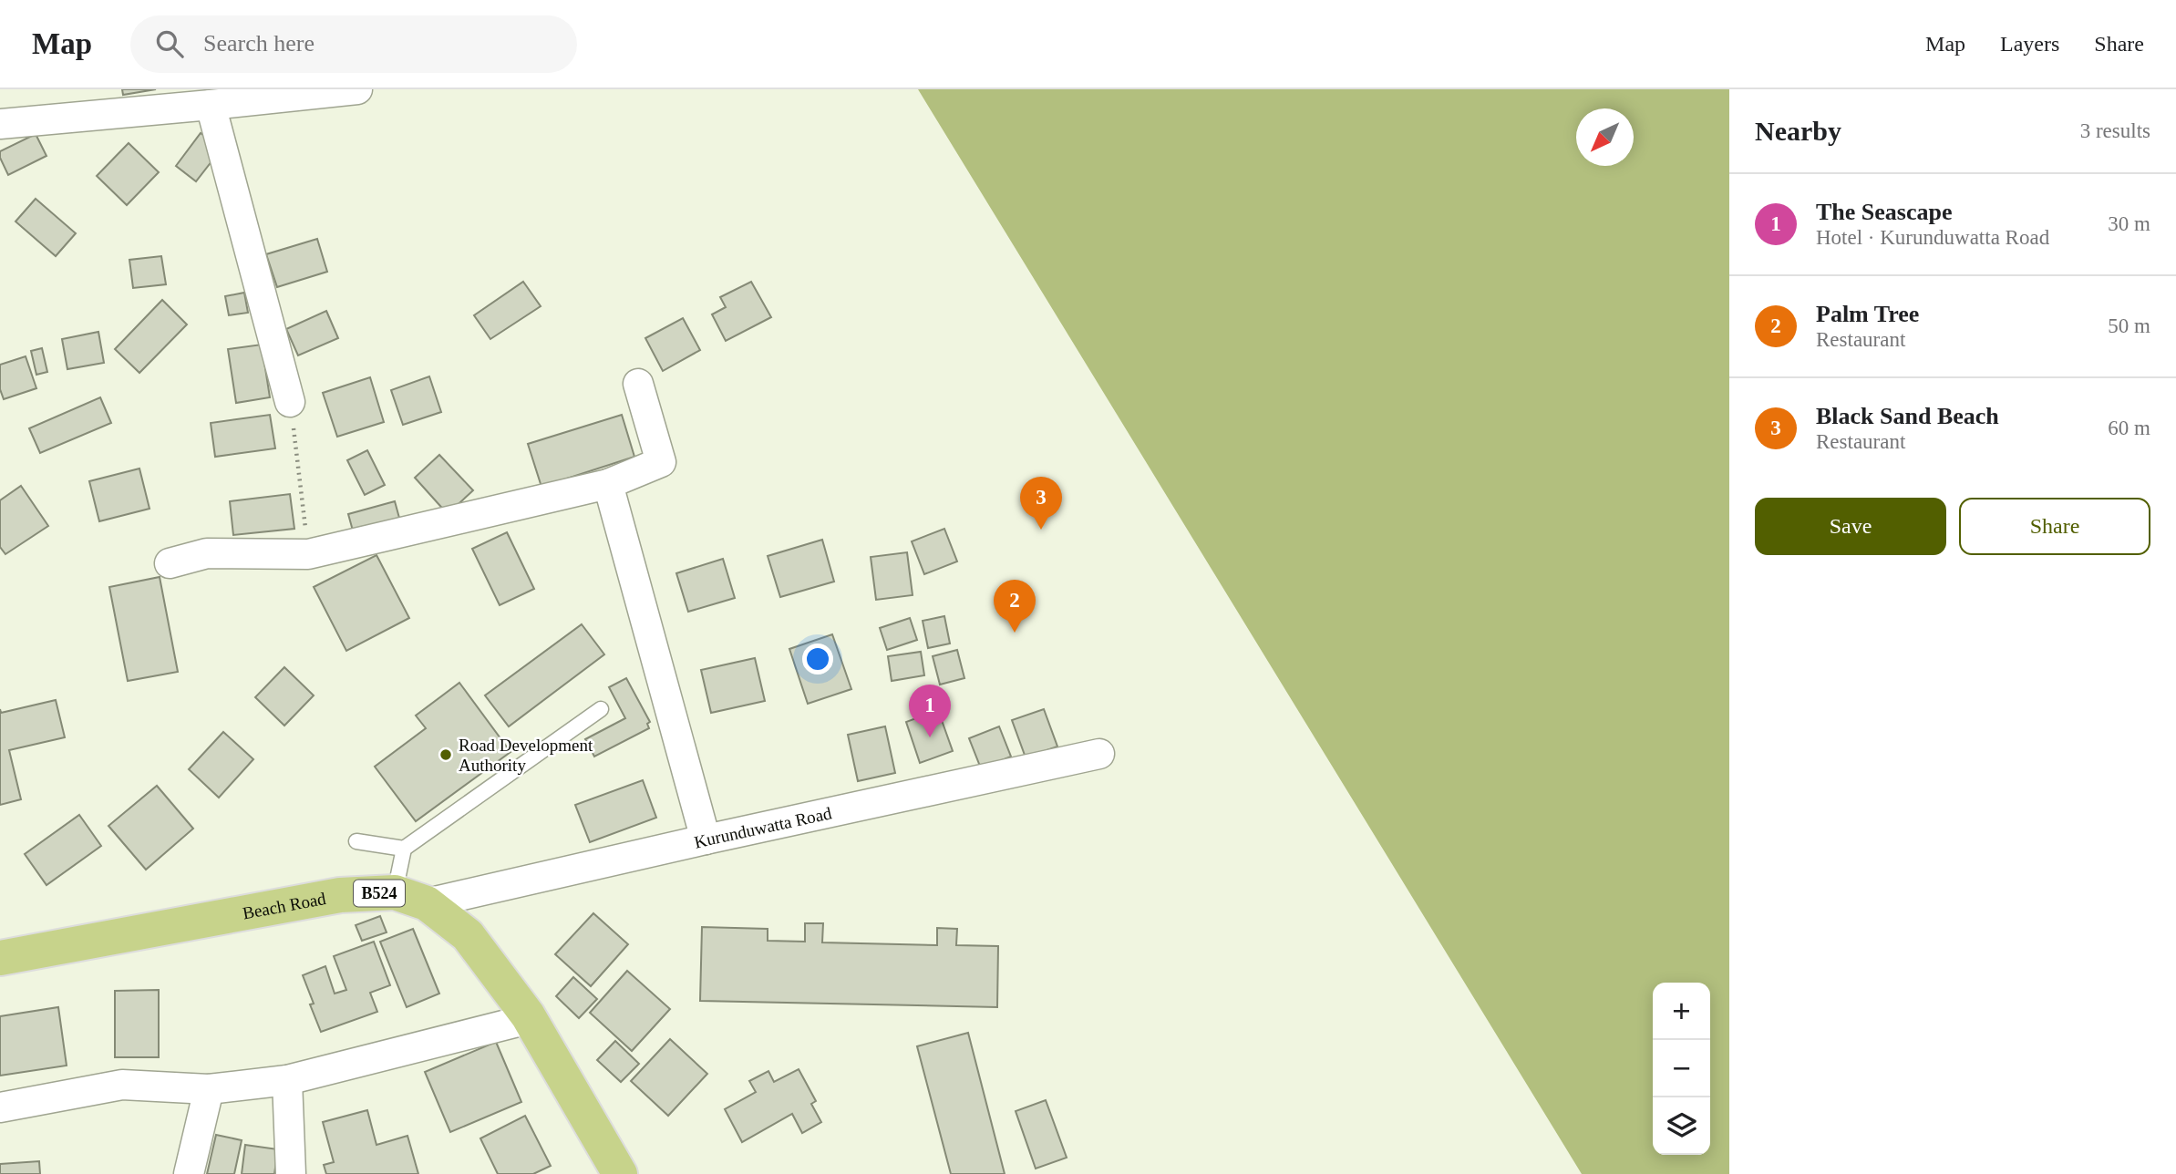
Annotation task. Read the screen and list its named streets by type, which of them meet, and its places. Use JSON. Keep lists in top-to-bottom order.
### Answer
{
  "streets": {
    "main road": ["B524", "Beach Road"],
    "street": ["Kurunduwatta Road"]
  },
  "crossings": [
    ["Kurunduwatta Road", "B524"],
    ["Kurunduwatta Road", "Beach Road"],
    ["B524", "Beach Road"]
  ],
  "places": ["Road Development Authority"],
  "north": "bottom left",
  "page": {
    "header": "Map",
    "search": "Search here",
    "nav": ["Map", "Layers", "Share"],
    "heading": ["Nearby", "3 results"],
    "list": [
      {
        "mark": "1",
        "name": "The Seascape",
        "note": "Hotel · Kurunduwatta Road",
        "value": "30 m"
      },
      {
        "mark": "2",
        "name": "Palm Tree",
        "note": "Restaurant",
        "value": "50 m"
      },
      {
        "mark": "3",
        "name": "Black Sand Beach",
        "note": "Restaurant",
        "value": "60 m"
      }
    ],
    "pins": ["3", "2", "1"],
    "buttons": ["Save", "Share"],
    "map_buttons": ["+", "−"]
  }
}
